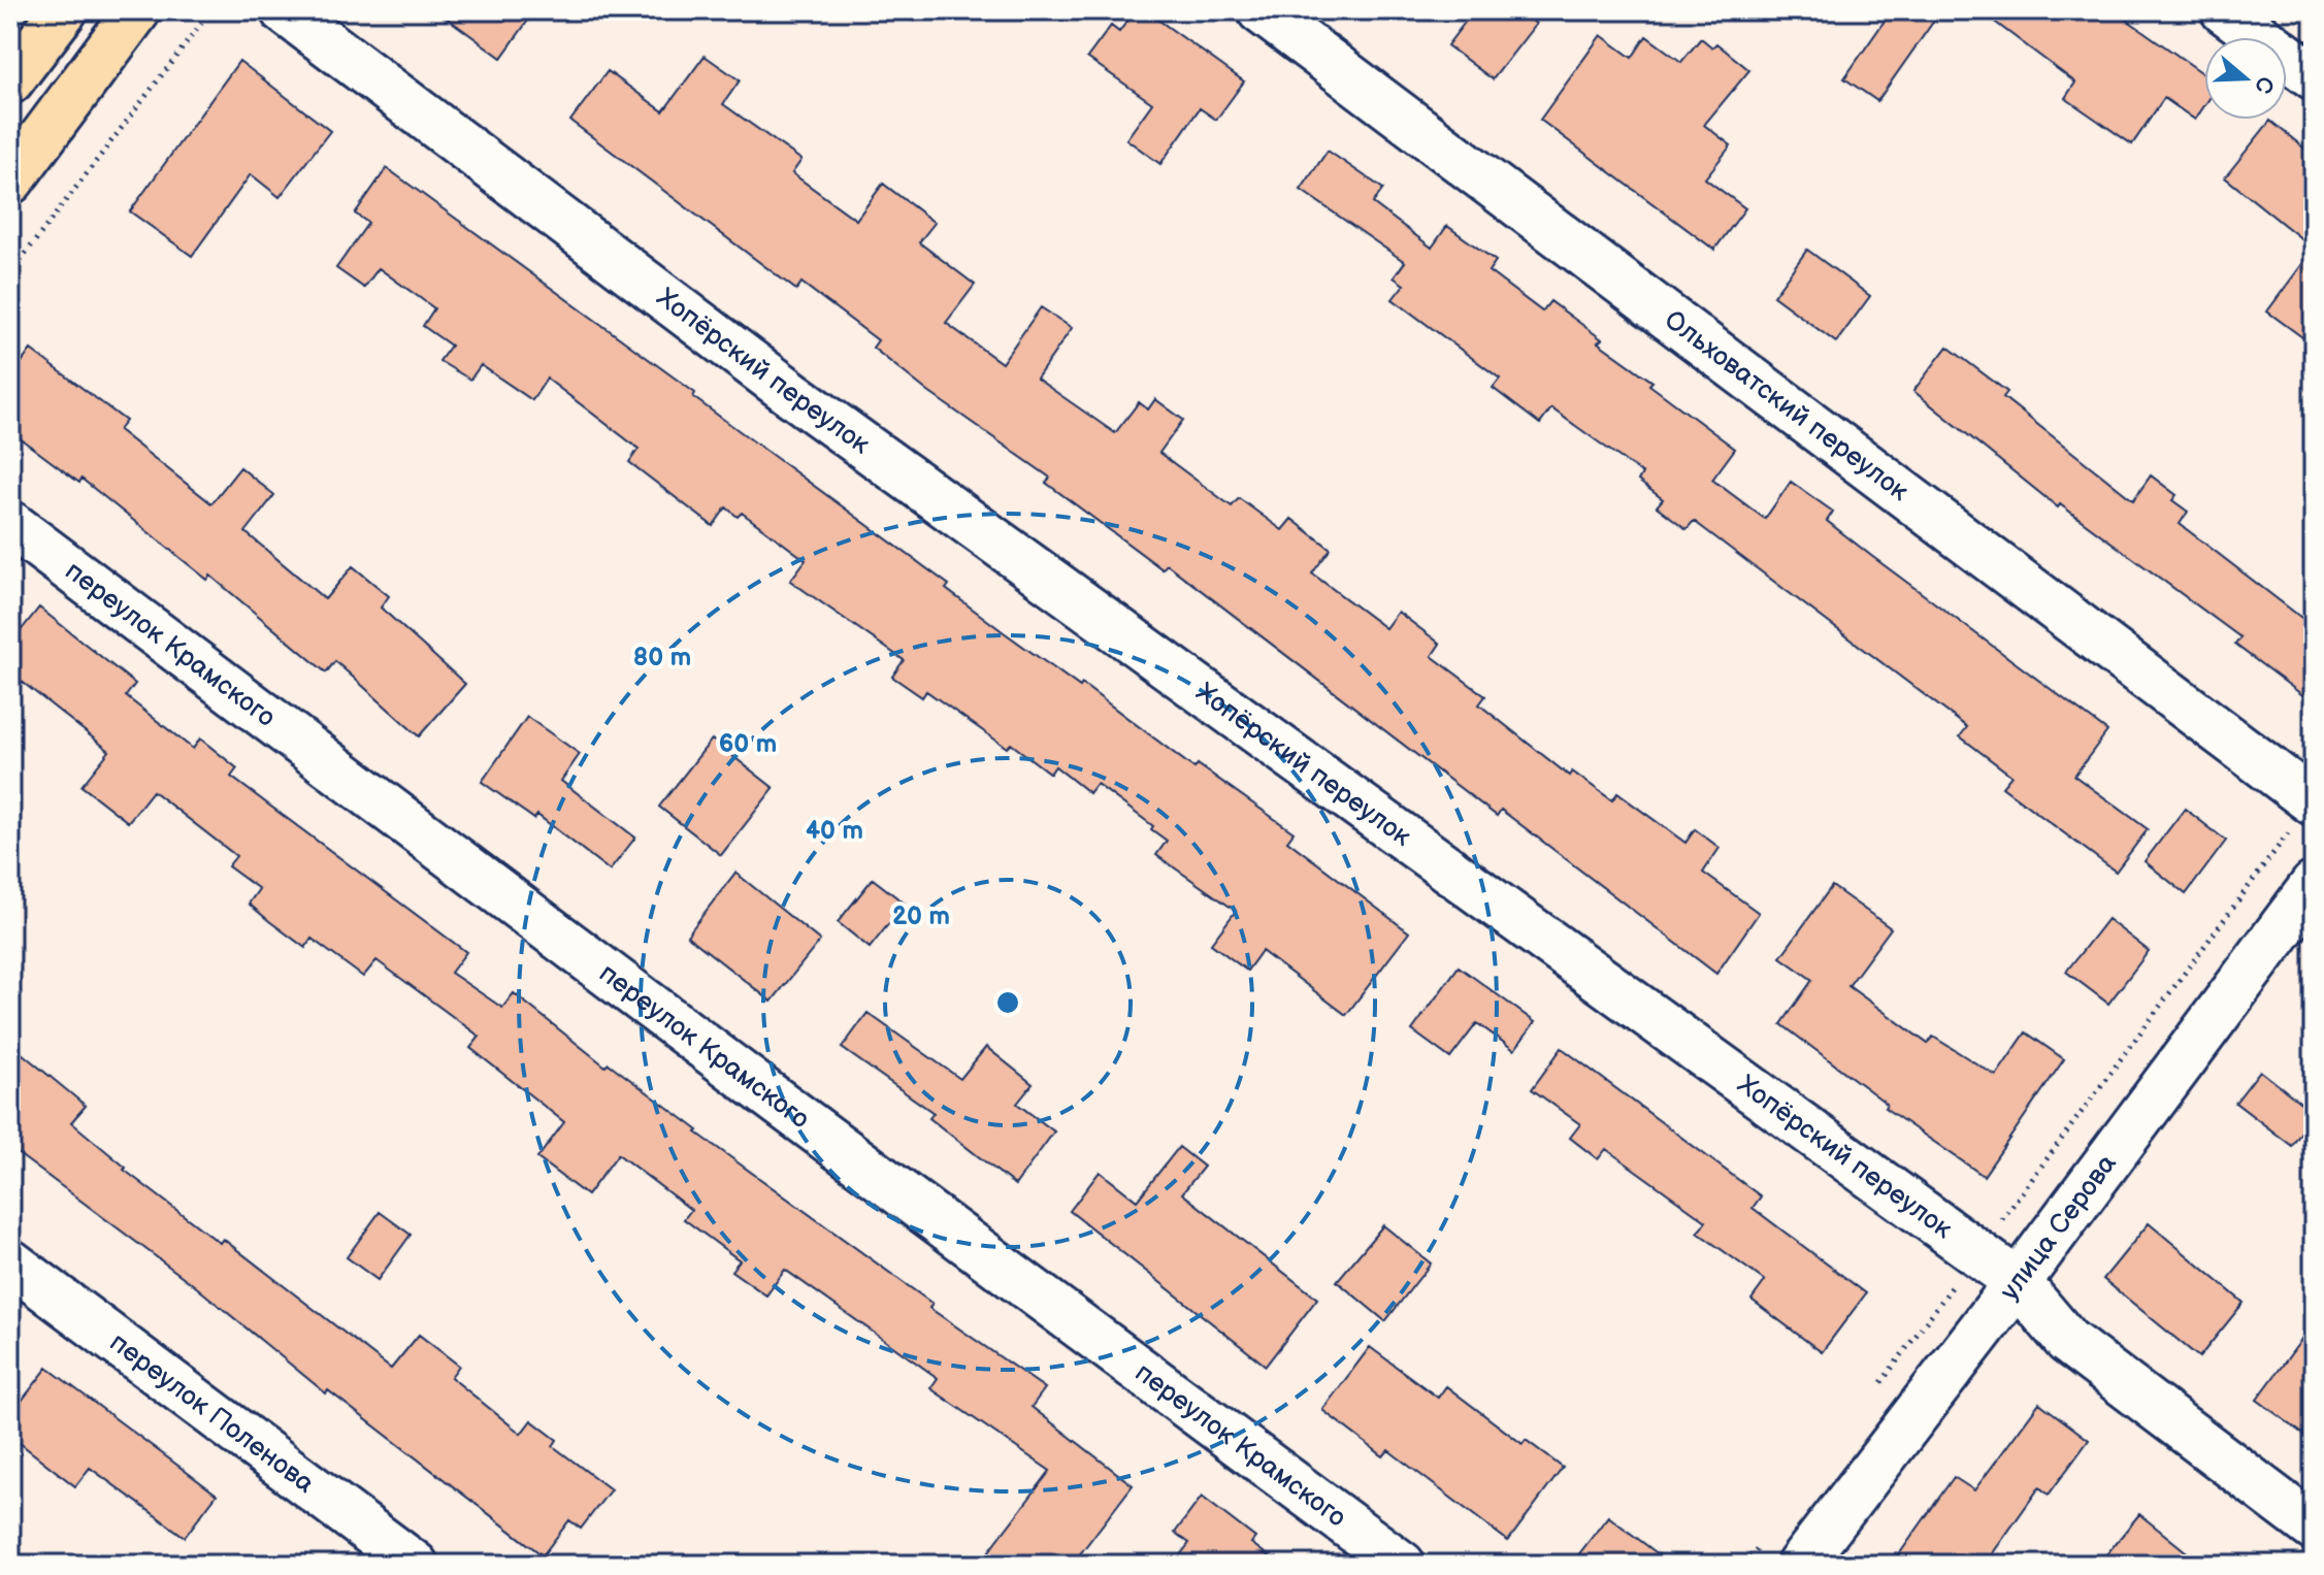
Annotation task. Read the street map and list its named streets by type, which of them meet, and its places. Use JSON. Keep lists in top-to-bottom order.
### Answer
{
  "streets": {
    "street": [
      "Хопёрский переулок",
      "Ольховатский переулок",
      "переулок Крамского",
      "улица Серова",
      "переулок Поленова"
    ]
  },
  "crossings": [
    ["Хопёрский переулок", "улица Серова"]
  ],
  "north": "right",
  "rings": [
    "80 m",
    "60 m",
    "40 m",
    "20 m"
  ]
}
